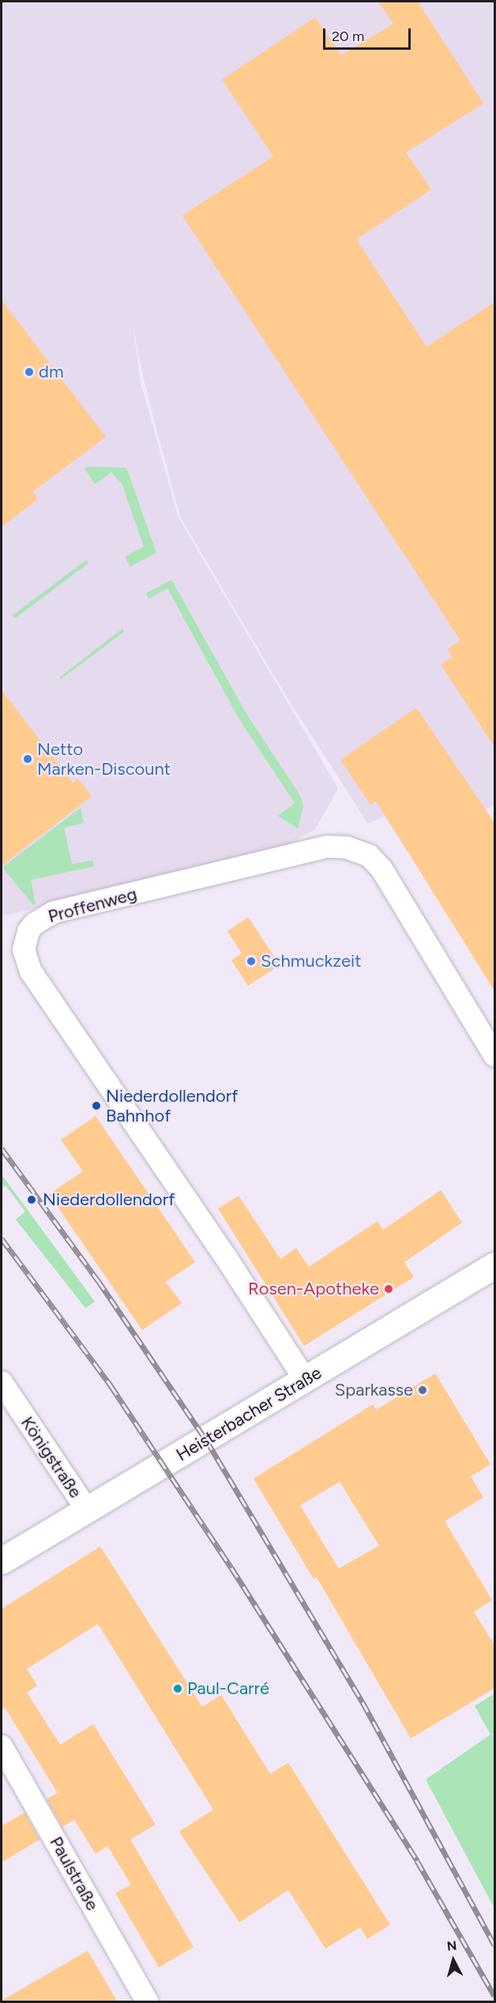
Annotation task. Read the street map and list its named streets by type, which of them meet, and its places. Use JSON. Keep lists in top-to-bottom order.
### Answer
{
  "streets": {
    "street": [
      "Proffenweg",
      "Heisterbacher Straße",
      "Königstraße",
      "Paulstraße"
    ]
  },
  "crossings": [
    ["Proffenweg", "Heisterbacher Straße"],
    ["Heisterbacher Straße", "Königstraße"]
  ],
  "places": [
    "dm",
    "Netto Marken-Discount",
    "Schmuckzeit",
    "Niederdollendorf Bahnhof",
    "Niederdollendorf",
    "Rosen-Apotheke",
    "Sparkasse",
    "Paul-Carré"
  ],
  "scale_bar": "20 m",
  "north": "top"
}
